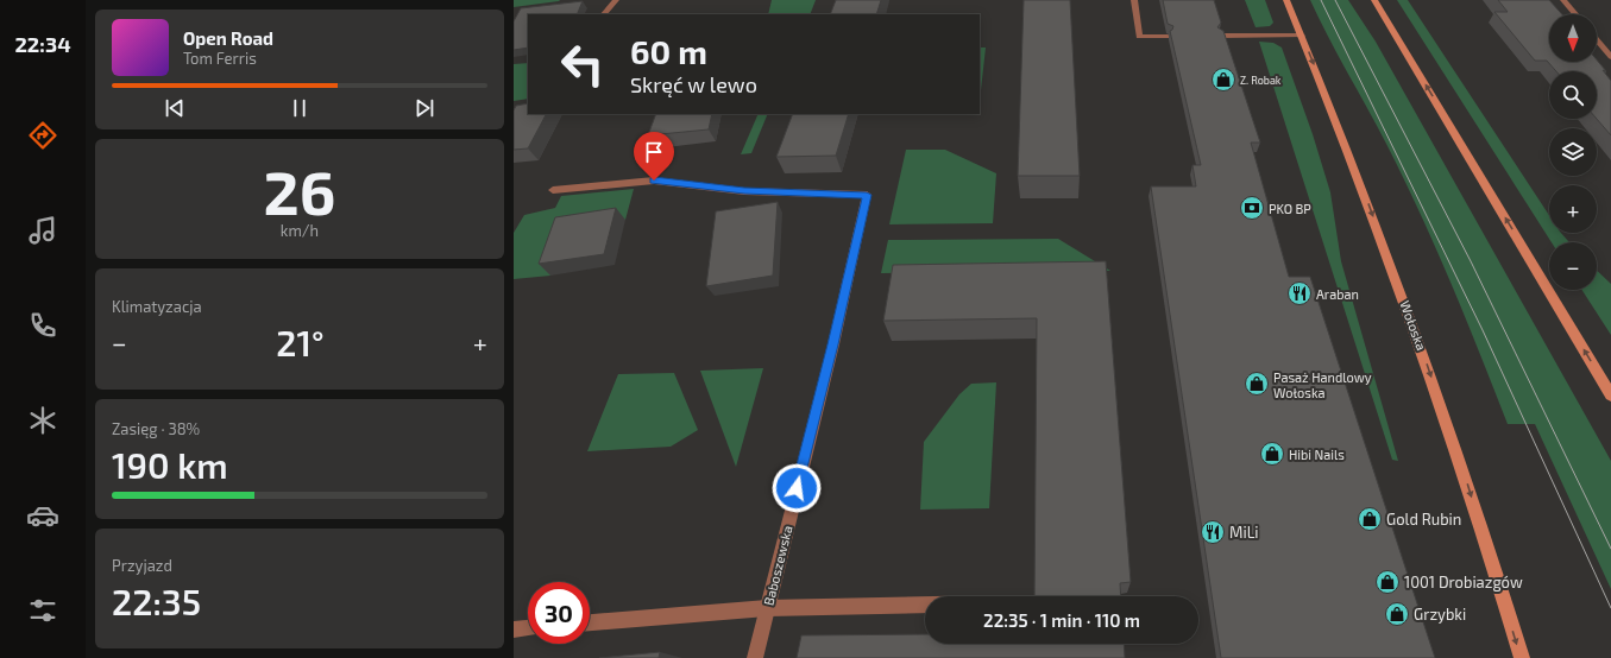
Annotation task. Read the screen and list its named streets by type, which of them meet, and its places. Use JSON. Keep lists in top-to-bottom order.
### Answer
{
  "streets": {
    "main road": ["Wołoska"],
    "street": ["Baboszewska"]
  },
  "one_way": ["Wołoska"],
  "places": {
    "shop": [
      "Z. Robak",
      "Pasaż Handlowy Wołoska",
      "Hibi Nails",
      "Gold Rubin",
      "1001 Drobiazgów",
      "Grzybki"
    ],
    "bank": ["PKO BP"],
    "restaurant": ["Araban", "MiLi"]
  },
  "north": "bottom",
  "page": {
    "tabs": "22:34",
    "map_buttons": ["+", "−"],
    "turn": ["60 m", "Skręć w lewo"],
    "song": ["Open Road", "Tom Ferris"],
    "tile": [
      ["26", "km/h"],
      "Klimatyzacja",
      ["Zasięg · 38%", "190 km"],
      ["Przyjazd", "22:35"]
    ],
    "heat": ["−", "21°", "+"],
    "limit": "30",
    "trip": "22:35 · 1 min · 110 m"
  }
}
